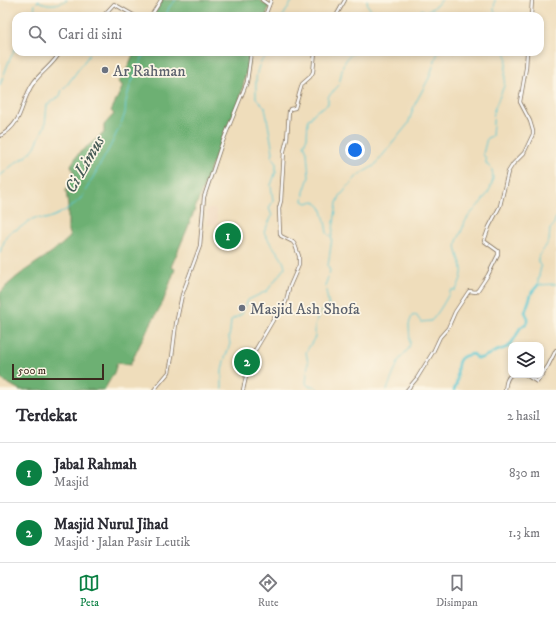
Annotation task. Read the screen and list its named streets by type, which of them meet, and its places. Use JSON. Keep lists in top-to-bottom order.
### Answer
{
  "water": ["Ci Limus"],
  "places": ["Ar Rahman", "Masjid Ash Shofa"],
  "scale_bar": "500 m",
  "page": {
    "search": "Cari di sini",
    "pins": ["1", "2"],
    "scale": "500 m",
    "heading": ["Terdekat", "2 hasil"],
    "list": [
      {
        "mark": "1",
        "name": "Jabal Rahmah",
        "note": "Masjid",
        "value": "830 m"
      },
      {
        "mark": "2",
        "name": "Masjid Nurul Jihad",
        "note": "Masjid · Jalan Pasir Leutik",
        "value": "1.3 km"
      }
    ],
    "nav": ["Peta", "Rute", "Disimpan"]
  }
}
